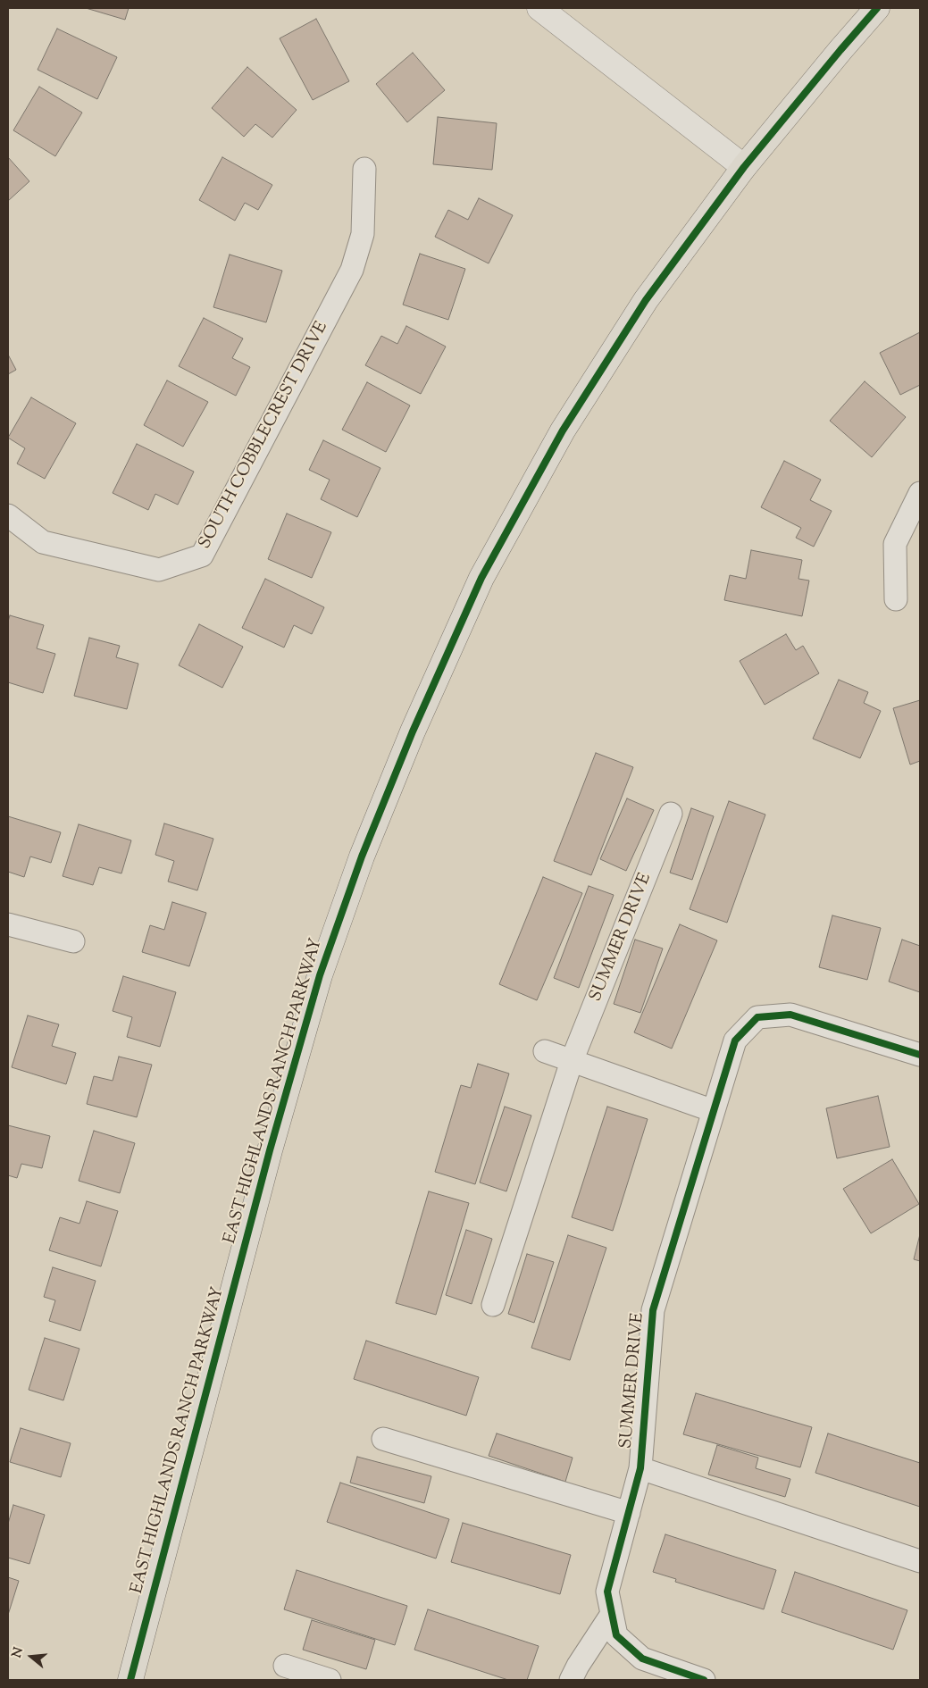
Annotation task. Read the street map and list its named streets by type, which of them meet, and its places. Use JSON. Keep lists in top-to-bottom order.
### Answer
{
  "streets": {
    "main road": ["EAST HIGHLANDS RANCH PARKWAY"],
    "street": ["SOUTH COBBLECREST DRIVE", "SUMMER DRIVE"]
  },
  "north": "left"
}
